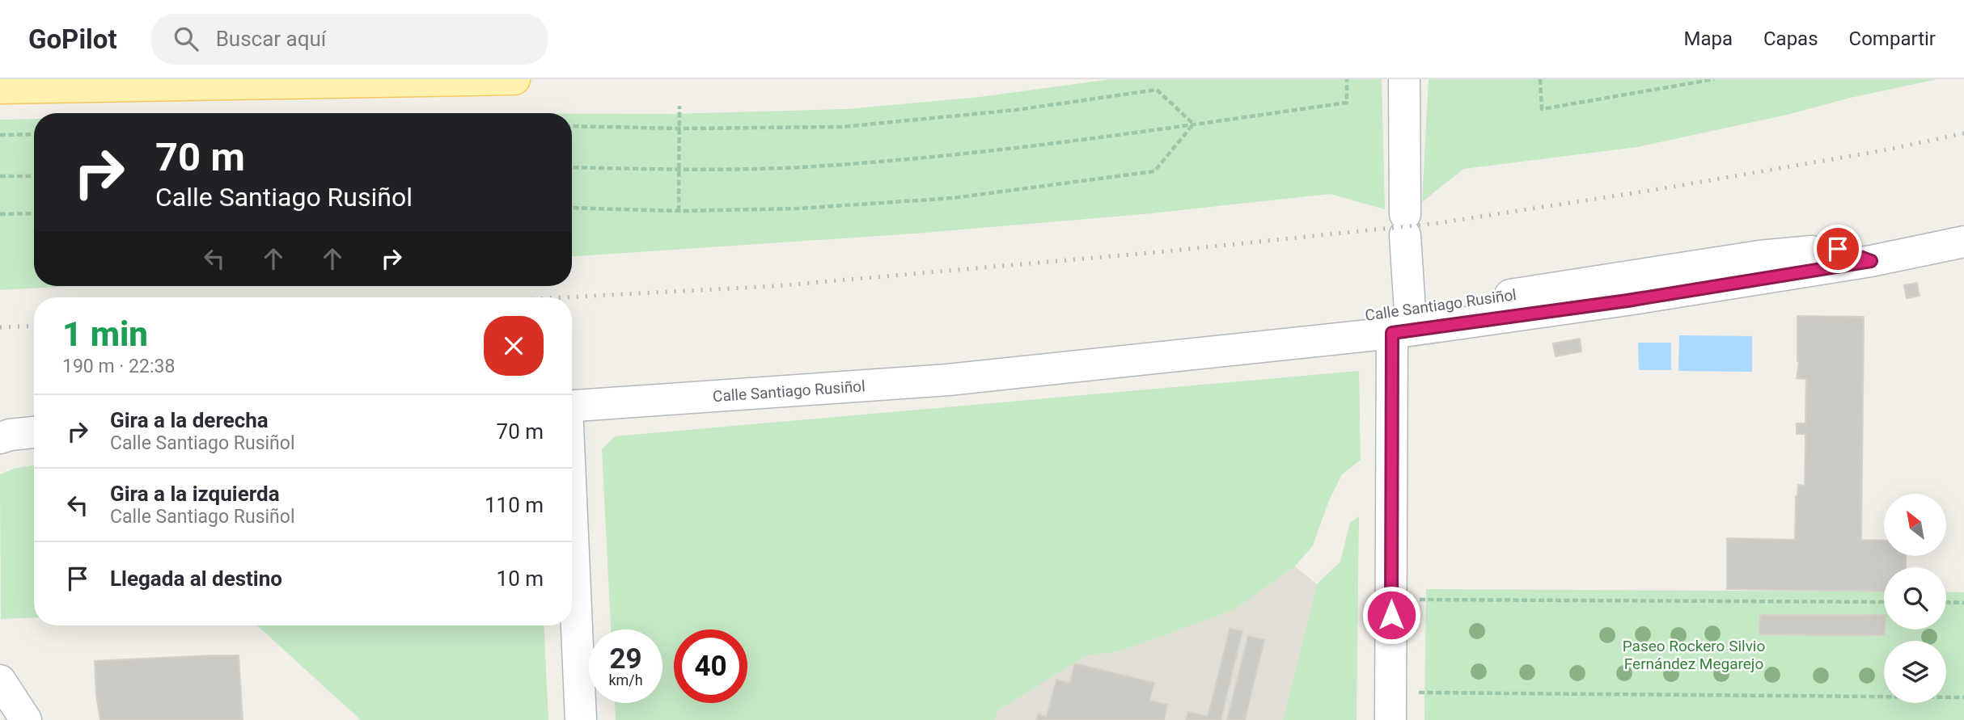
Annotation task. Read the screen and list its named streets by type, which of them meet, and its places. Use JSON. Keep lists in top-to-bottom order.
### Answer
{
  "streets": {
    "street": ["Calle Santiago Rusiñol"]
  },
  "parks": ["Paseo Rockero Silvio Fernández Megarejo"],
  "north": "top left",
  "page": {
    "header": "GoPilot",
    "search": "Buscar aquí",
    "nav": ["Mapa", "Capas", "Compartir"],
    "turn": ["70 m", "Calle Santiago Rusiñol"],
    "heading": ["1 min", "190 m · 22:38"],
    "list": [
      {
        "name": "Gira a la derecha",
        "note": "Calle Santiago Rusiñol",
        "value": "70 m"
      },
      {
        "name": "Gira a la izquierda",
        "note": "Calle Santiago Rusiñol",
        "value": "110 m"
      },
      {
        "name": "Llegada al destino",
        "value": "10 m"
      }
    ],
    "speed": "29 km/h",
    "limit": "40"
  }
}
